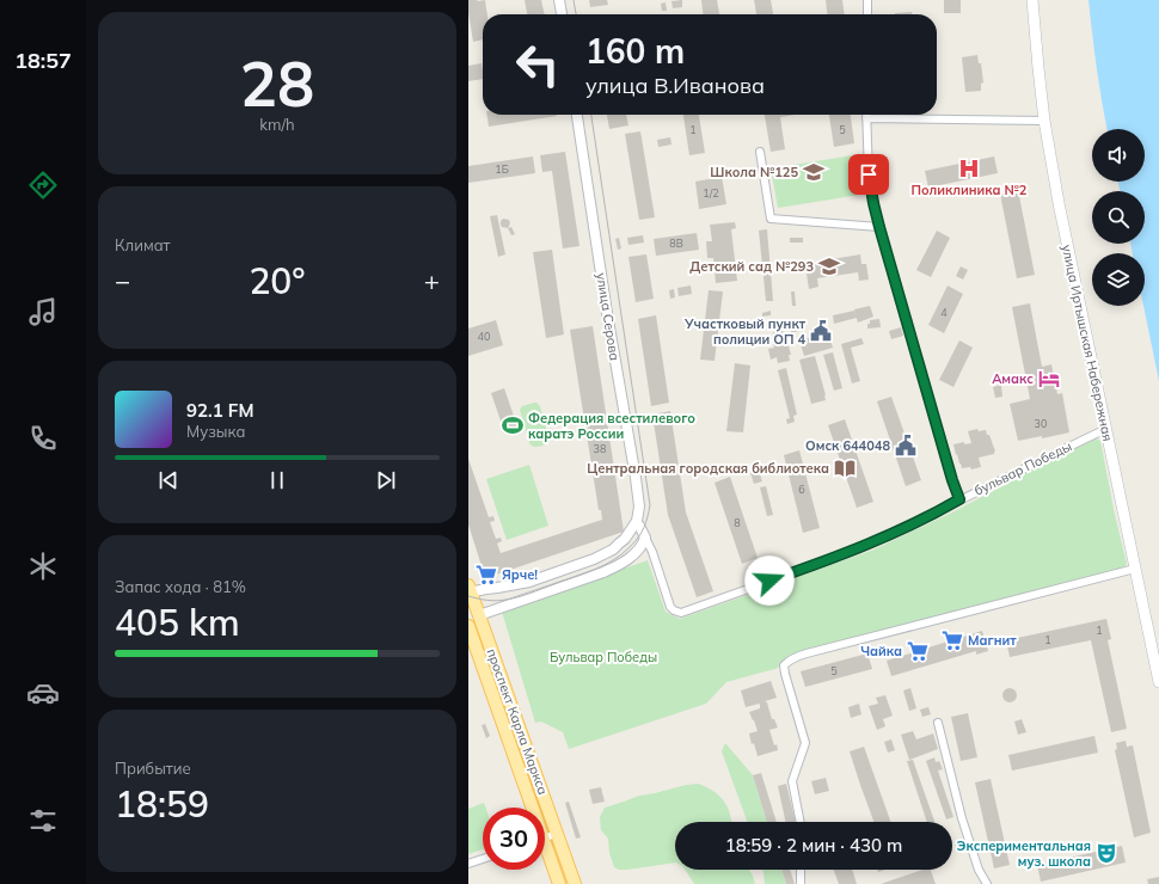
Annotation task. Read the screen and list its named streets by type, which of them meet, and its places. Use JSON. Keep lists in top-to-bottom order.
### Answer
{
  "streets": {
    "main road": ["улица Иртышская Набережная", "проспект Карла Маркса"],
    "street": ["улица Серова", "бульвар Победы"]
  },
  "crossings": [
    ["улица Иртышская Набережная", "бульвар Победы"]
  ],
  "parks": ["Бульвар Победы"],
  "places": {
    "hospital": ["Поликлиника №2"],
    "school or university": ["Школа №125", "Детский сад №293"],
    "public building": ["Участковый пункт полиции ОП 4", "Омск 644048"],
    "hotel": ["Амакс"],
    "sports": ["Федерация всестилевого каратэ России"],
    "library": ["Центральная городская библиотека"],
    "supermarket": ["Ярче!", "Магнит", "Чайка"],
    "theatre": ["Экспериментальная муз. школа"]
  },
  "house_numbers": [
    "1",
    "5",
    "1Б",
    "1/2",
    "8В",
    "4",
    "40",
    "30",
    "38",
    "6",
    "8",
    "1",
    "1",
    "5"
  ],
  "page": {
    "tabs": "18:57",
    "tile": [
      ["28", "km/h"],
      "Климат",
      ["Запас хода · 81%", "405 km"],
      ["Прибытие", "18:59"]
    ],
    "turn": ["160 m", "улица В.Иванова"],
    "heat": ["−", "20°", "+"],
    "song": ["92.1 FM", "Музыка"],
    "limit": "30",
    "trip": "18:59 · 2 мин · 430 m"
  }
}
